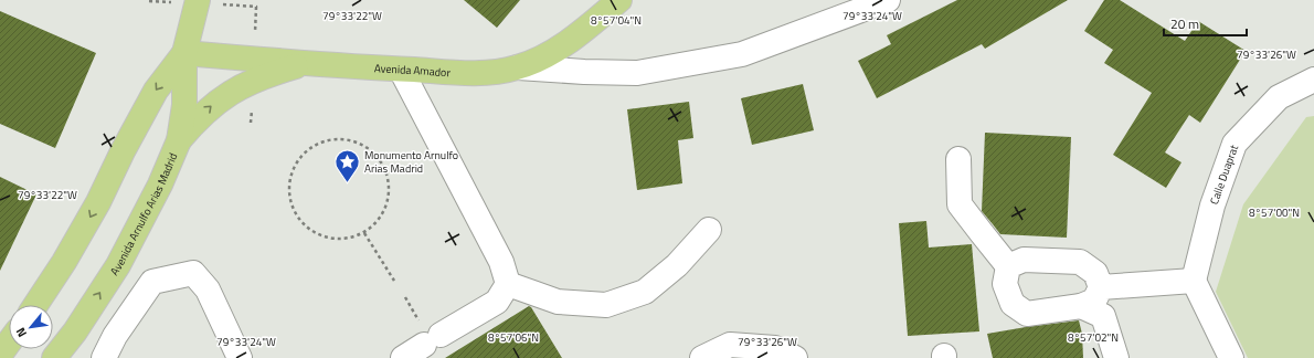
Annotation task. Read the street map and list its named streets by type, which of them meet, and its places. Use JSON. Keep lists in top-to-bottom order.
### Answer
{
  "streets": {
    "main road": ["Avenida Amador", "Avenida Arnulfo Arias Madrid"],
    "street": ["Calle Duaprat"]
  },
  "crossings": [
    ["Avenida Amador", "Avenida Arnulfo Arias Madrid"]
  ],
  "places": {
    "place": ["Monumento Arnulfo Arias Madrid"]
  },
  "scale_bar": "20 m",
  "north": "bottom left",
  "coordinates": [
    "79°33'22\"W",
    "79°33'24\"W",
    "8°57'04\"N",
    "79°33'26\"W",
    "8°57'00\"N",
    "8°57'06\"N",
    "8°57'02\"N"
  ]
}
